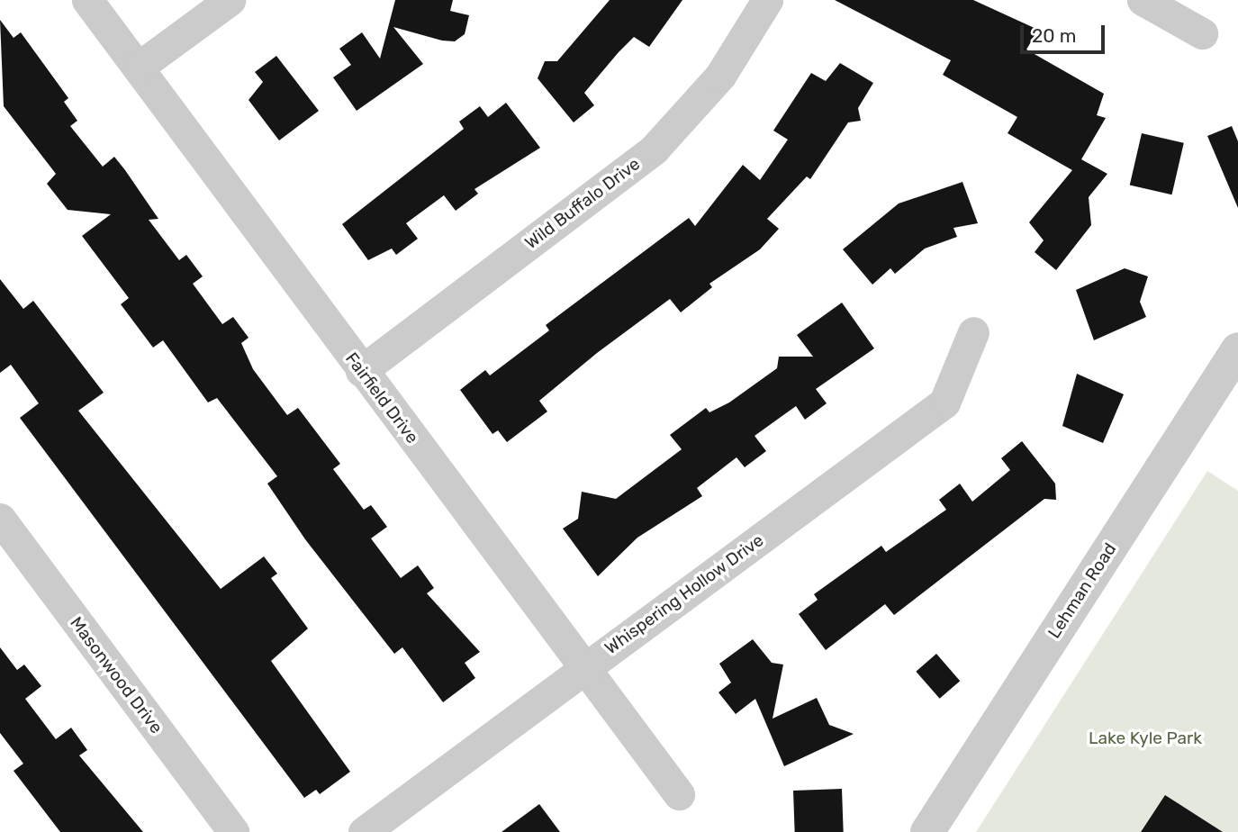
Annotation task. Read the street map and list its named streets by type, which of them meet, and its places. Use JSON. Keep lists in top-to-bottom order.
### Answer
{
  "streets": {
    "street": [
      "Wild Buffalo Drive",
      "Fairfield Drive",
      "Lehman Road",
      "Whispering Hollow Drive",
      "Masonwood Drive"
    ]
  },
  "crossings": [
    ["Wild Buffalo Drive", "Fairfield Drive"],
    ["Fairfield Drive", "Whispering Hollow Drive"]
  ],
  "parks": ["Lake Kyle Park"],
  "scale_bar": "20 m"
}
